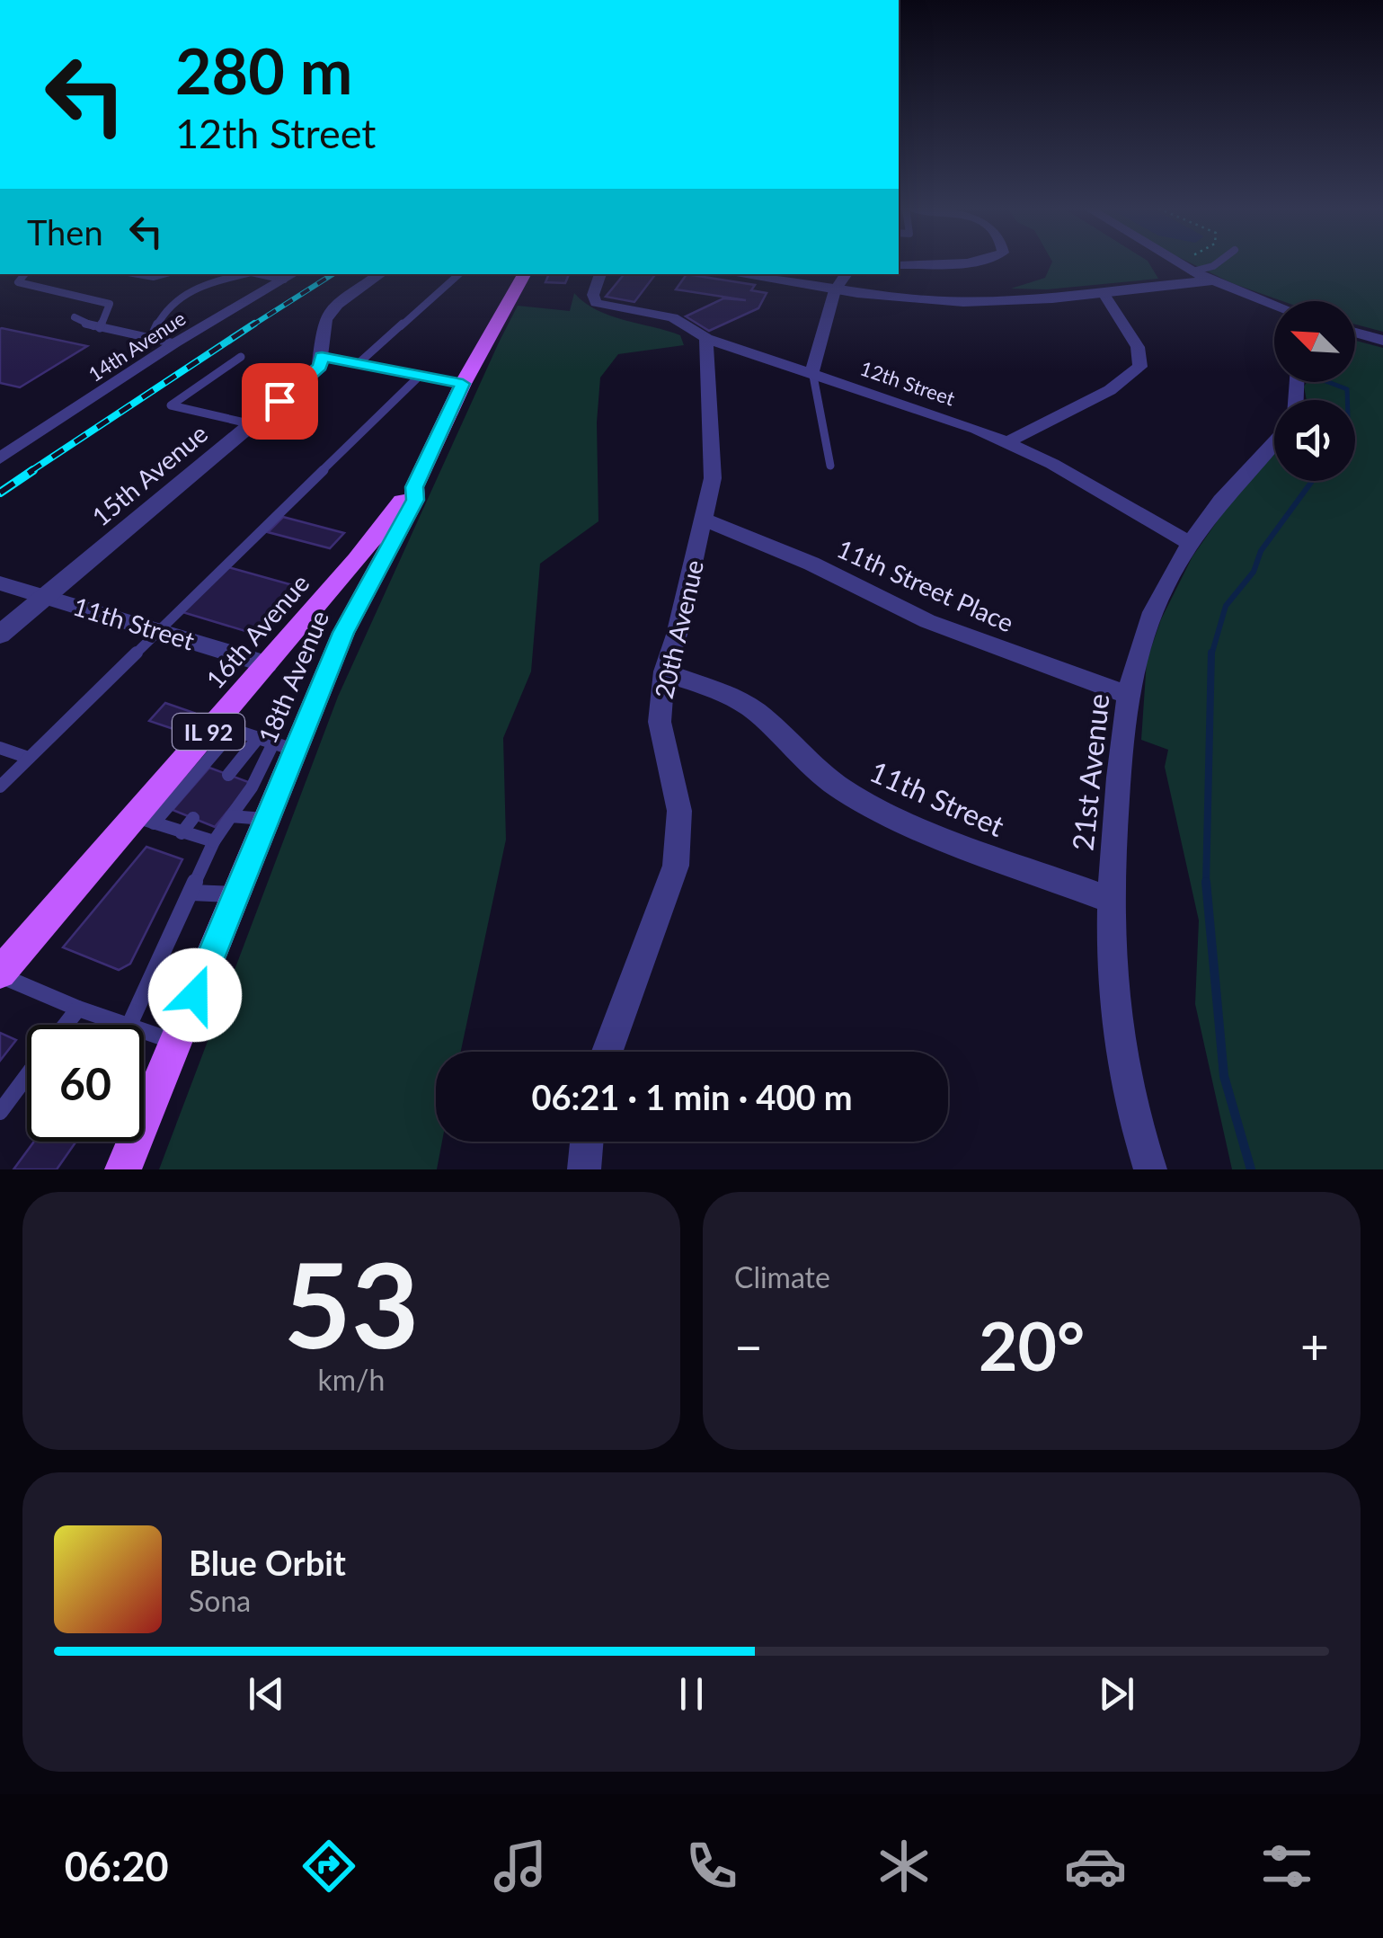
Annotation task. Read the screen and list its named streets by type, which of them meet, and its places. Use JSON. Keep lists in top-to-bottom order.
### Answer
{
  "streets": {
    "main road": ["16th Avenue", "18th Avenue", "IL 92"],
    "street": [
      "14th Avenue",
      "12th Street",
      "15th Avenue",
      "11th Street Place",
      "11th Street",
      "20th Avenue",
      "21st Avenue"
    ]
  },
  "crossings": [
    ["12th Street", "20th Avenue"],
    ["12th Street", "21st Avenue"],
    ["15th Avenue", "11th Street"],
    ["11th Street Place", "20th Avenue"],
    ["11th Street Place", "21st Avenue"],
    ["11th Street", "20th Avenue"],
    ["11th Street", "16th Avenue"],
    ["11th Street", "21st Avenue"],
    ["16th Avenue", "18th Avenue"]
  ],
  "north": "top left",
  "page": {
    "turn": ["280 m", "12th Street"],
    "then": "Then",
    "limit": "60",
    "trip": "06:21 · 1 min · 400 m",
    "tile": [
      ["53", "km/h"],
      "Climate"
    ],
    "heat": ["−", "20°", "+"],
    "song": ["Blue Orbit", "Sona"],
    "tabs": "06:20"
  }
}
